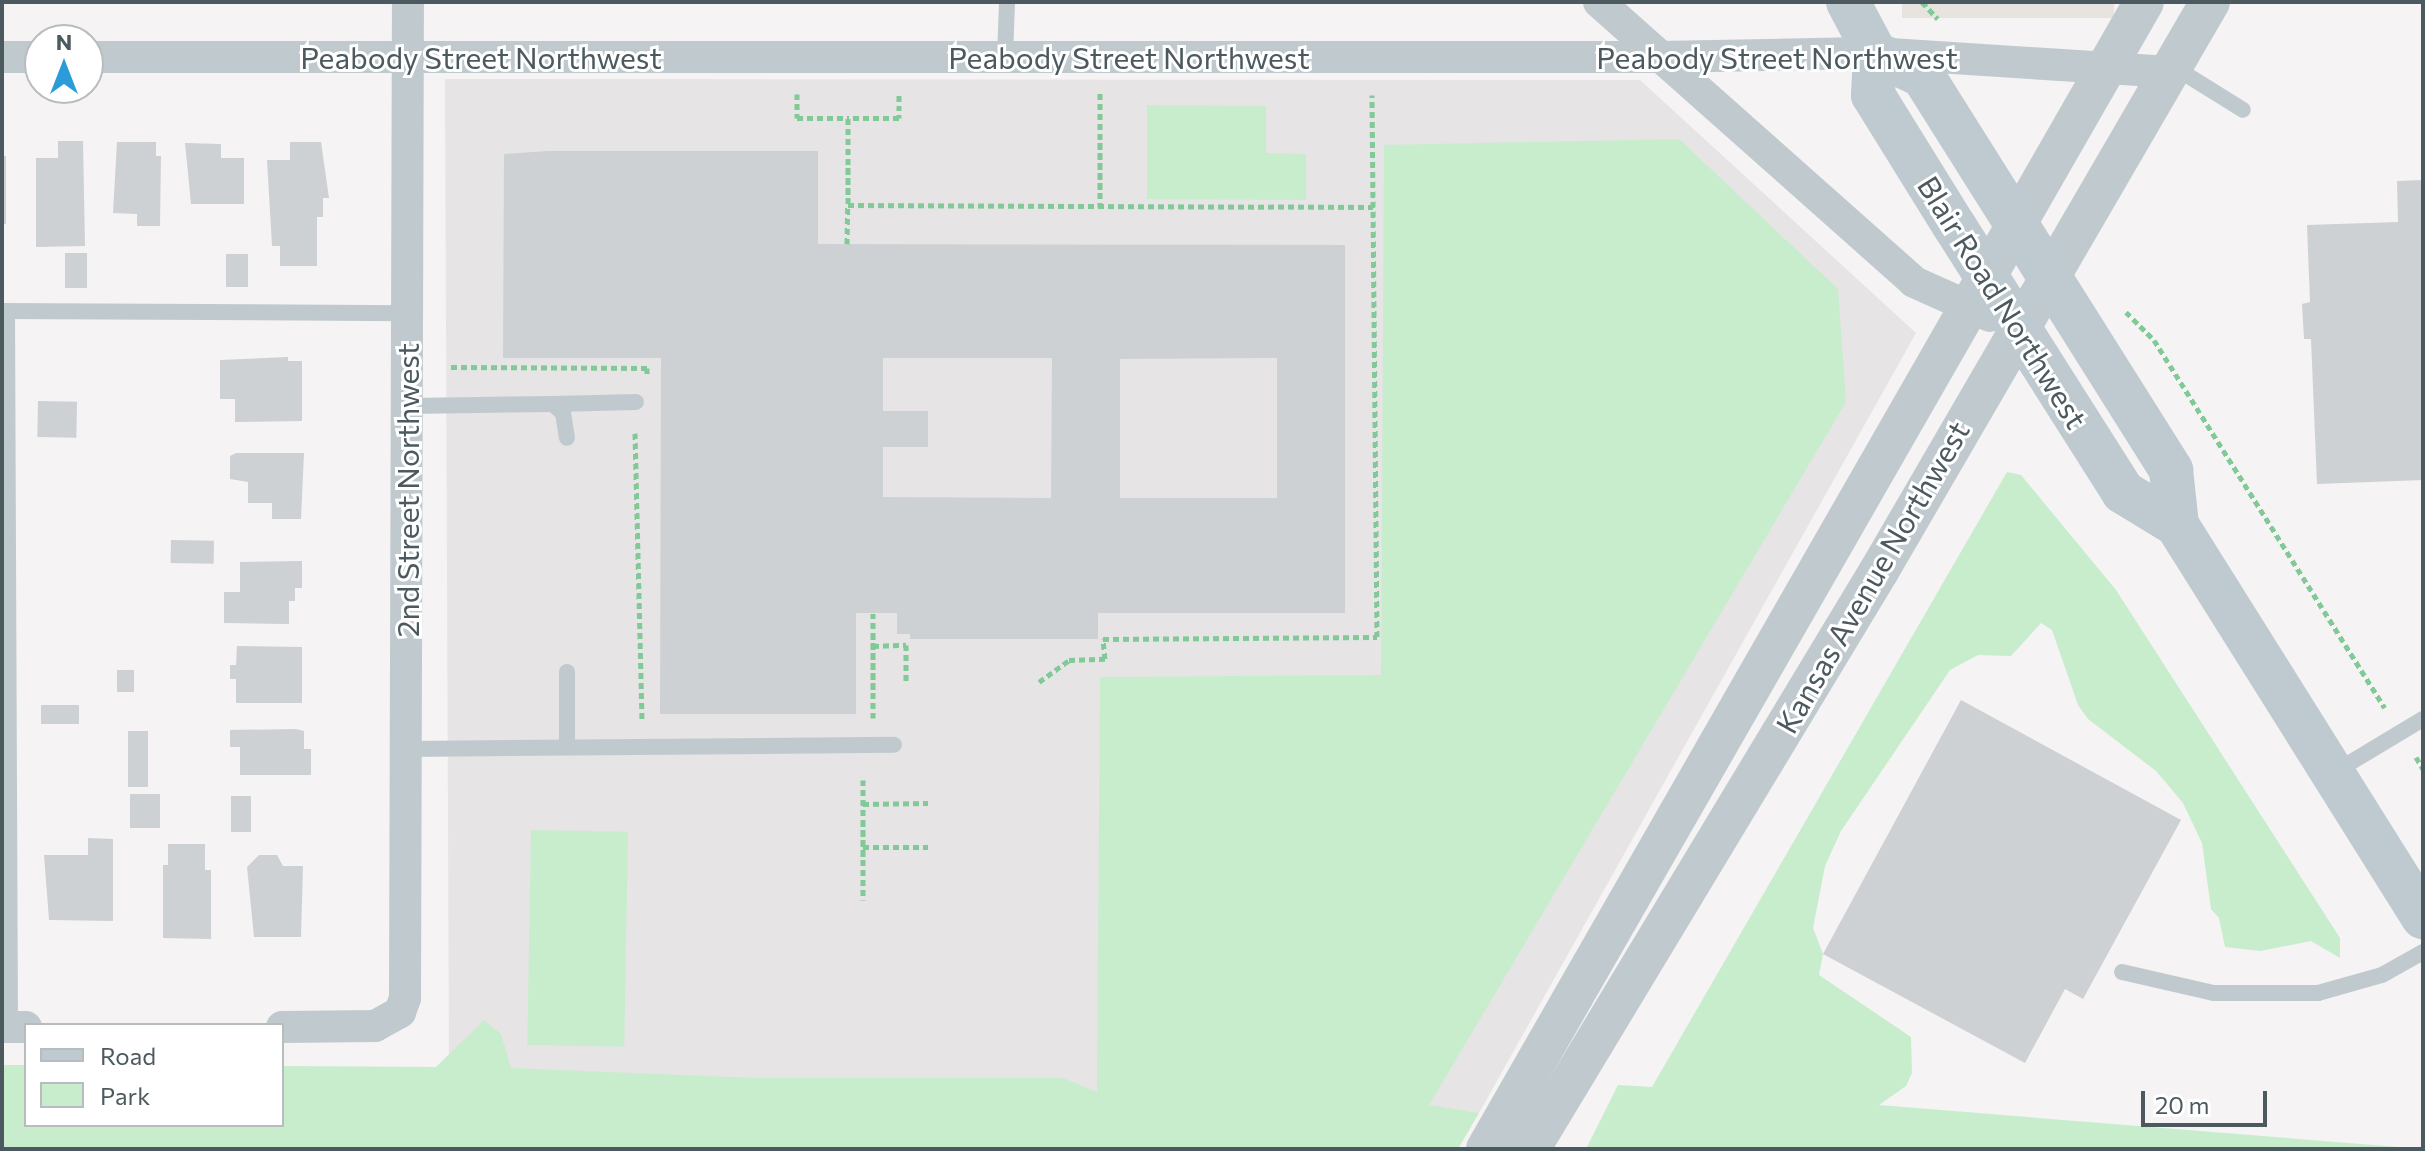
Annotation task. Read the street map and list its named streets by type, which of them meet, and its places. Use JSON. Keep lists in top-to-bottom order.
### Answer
{
  "streets": {
    "main road": ["Blair Road Northwest"],
    "street": ["Peabody Street Northwest", "2nd Street Northwest", "Kansas Avenue Northwest"]
  },
  "crossings": [
    ["Peabody Street Northwest", "Blair Road Northwest"],
    ["Peabody Street Northwest", "2nd Street Northwest"],
    ["Peabody Street Northwest", "Kansas Avenue Northwest"],
    ["Blair Road Northwest", "Kansas Avenue Northwest"]
  ],
  "legend": ["Road", "Park"],
  "scale_bar": "20 m",
  "north": "top"
}
